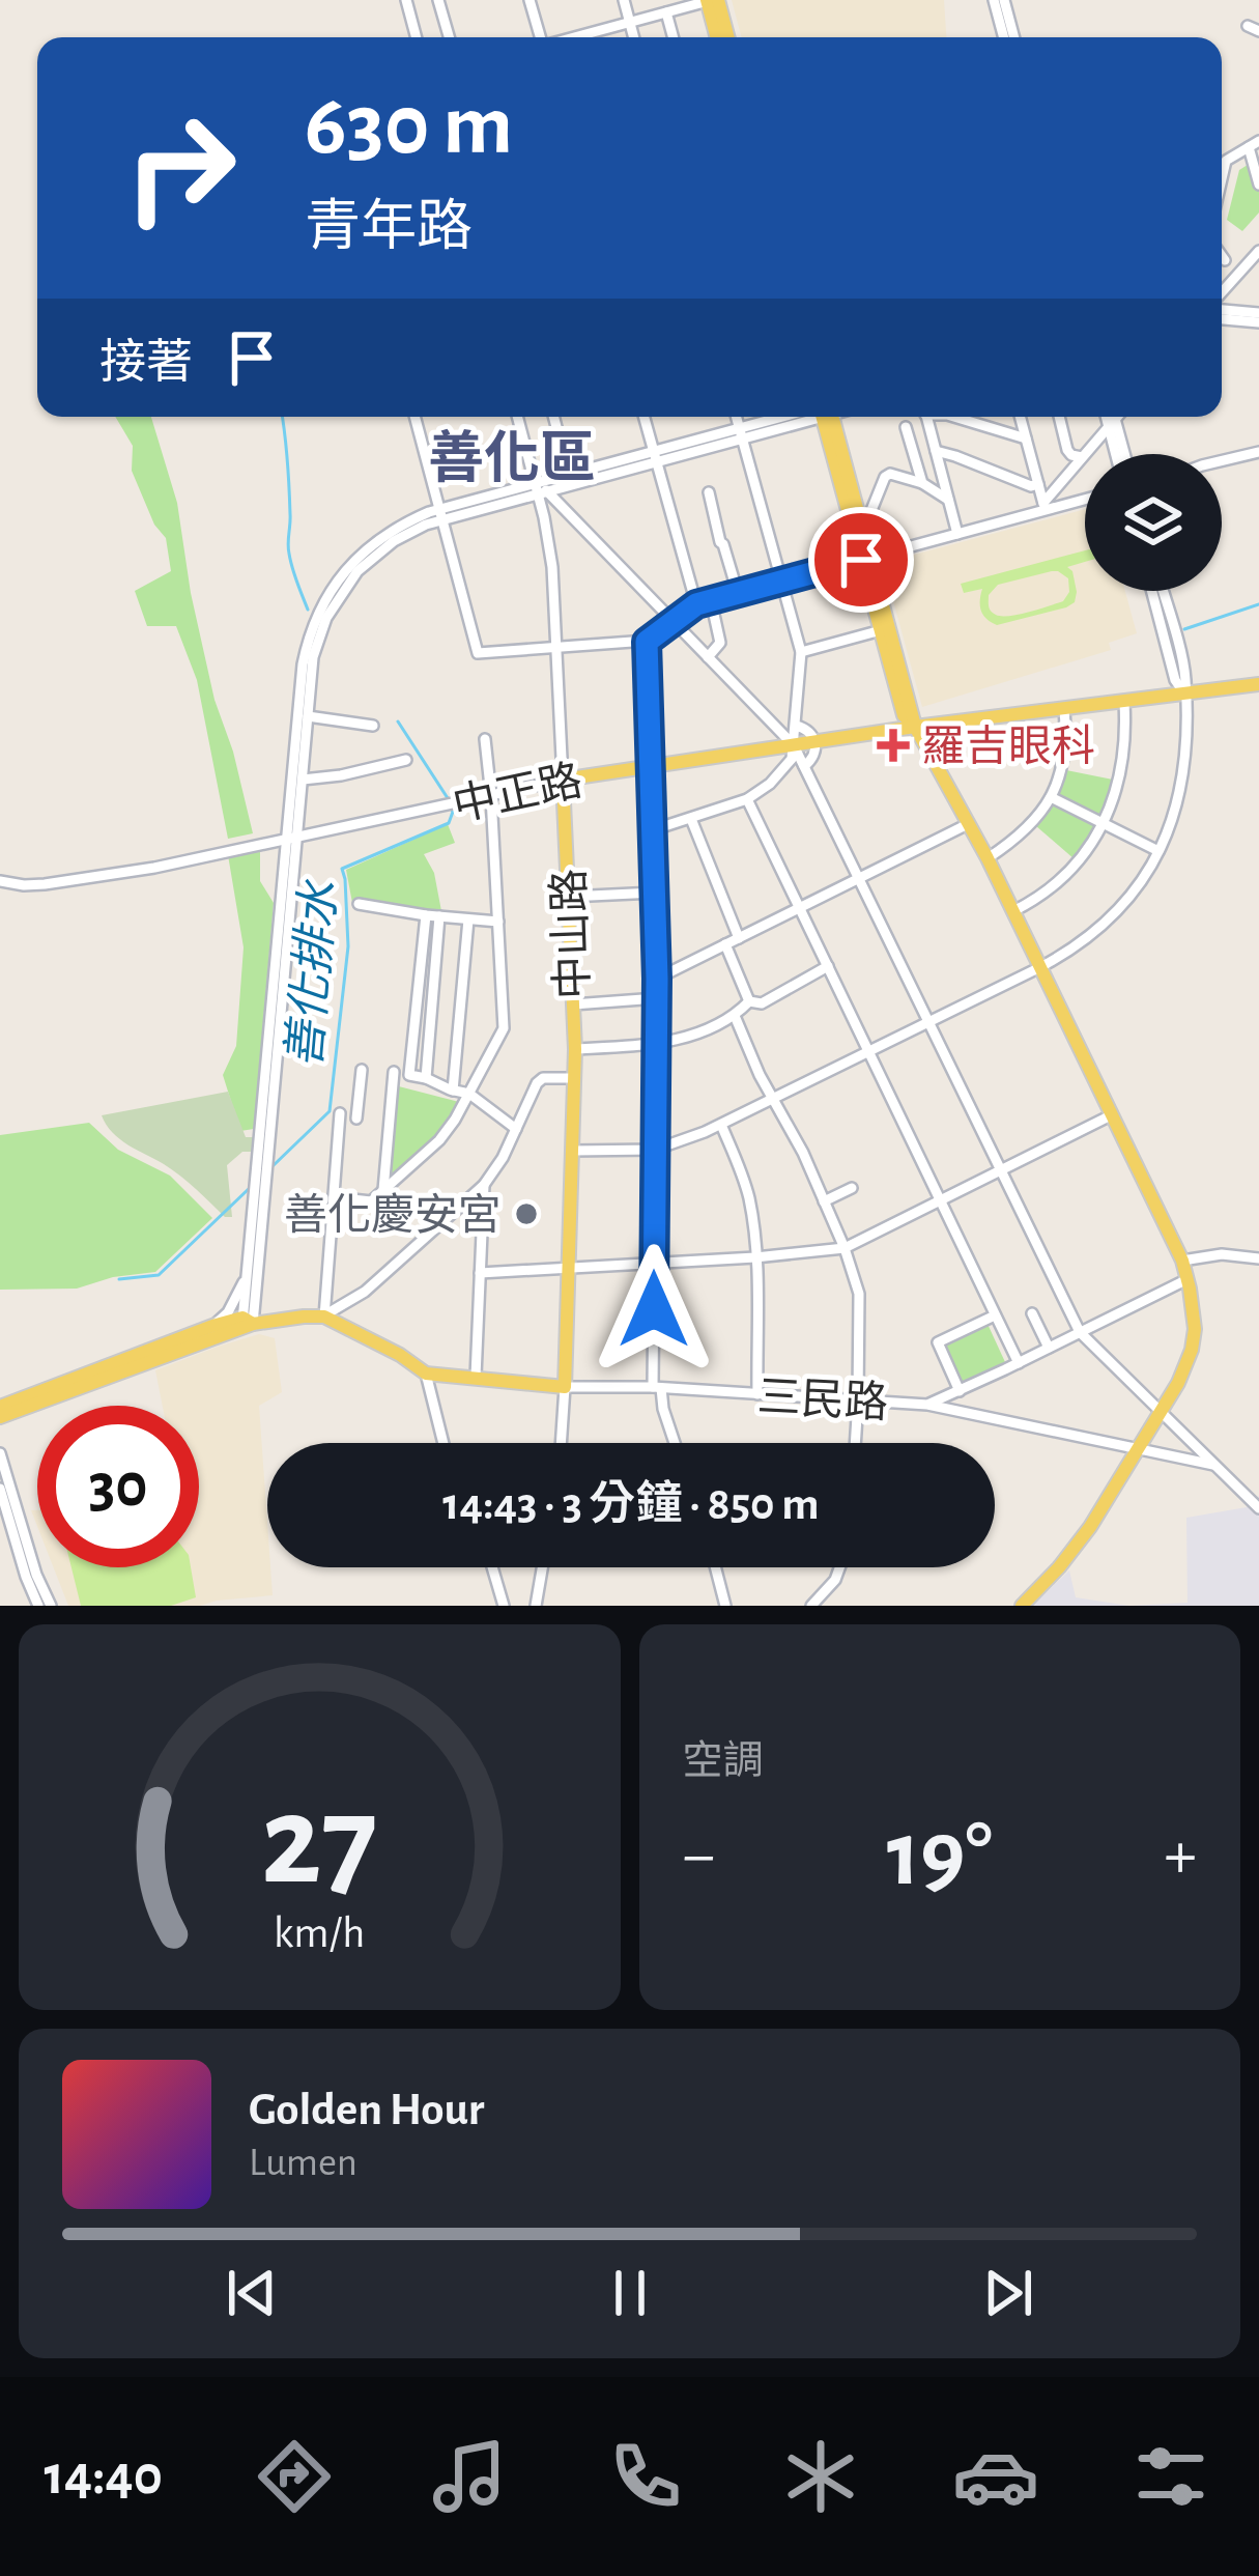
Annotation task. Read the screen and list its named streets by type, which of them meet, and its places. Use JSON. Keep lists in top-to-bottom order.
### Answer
{
  "streets": {
    "main road": ["中正路", "中山路", "三民路"]
  },
  "crossings": [
    ["中正路", "中山路"],
    ["中山路", "三民路"]
  ],
  "districts": ["善化區"],
  "water": ["善化排水"],
  "places": {
    "health": ["羅吉眼科"],
    "other": ["善化慶安宮"]
  },
  "page": {
    "turn": ["630 m", "青年路"],
    "then": "接著",
    "limit": "30",
    "trip": "14:43 · 3 分鐘 · 850 m",
    "tile": "空調",
    "heat": ["−", "19°", "+"],
    "song": ["Golden Hour", "Lumen"],
    "tabs": "14:40",
    "gauge": ["27", "km/h"]
  }
}
